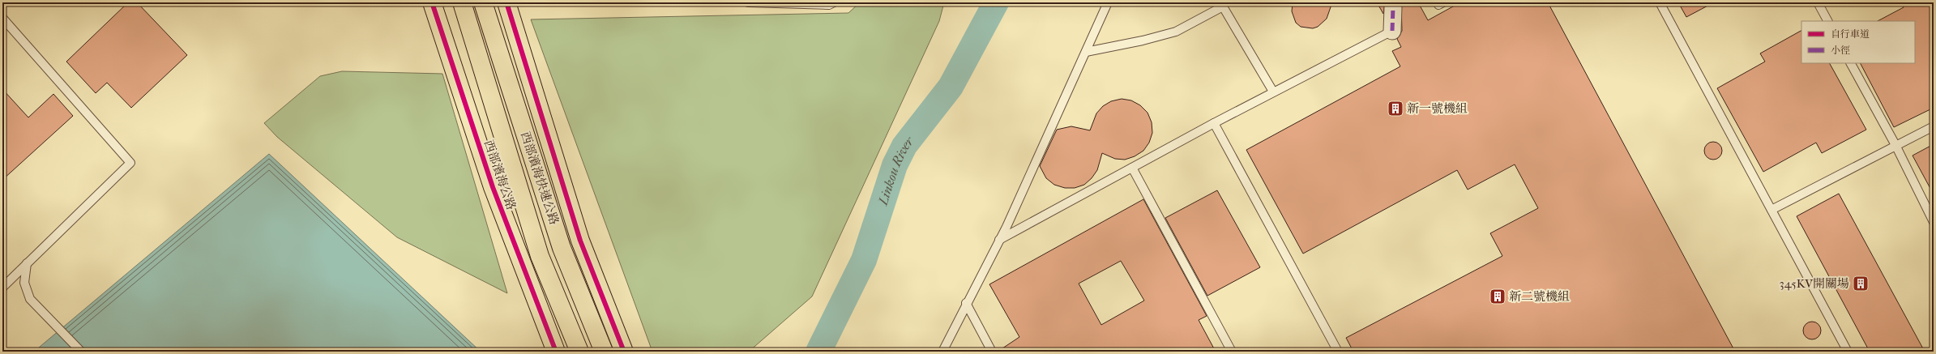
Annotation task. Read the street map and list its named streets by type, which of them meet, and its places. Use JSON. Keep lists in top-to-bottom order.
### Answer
{
  "streets": {
    "main road": ["西部濱海公路", "西部濱海快速公路"]
  },
  "water": ["Linkou River"],
  "places": {
    "building": ["新一號機組", "345KV開關場", "新二號機組"]
  },
  "legend": ["自行車道", "小徑"]
}
